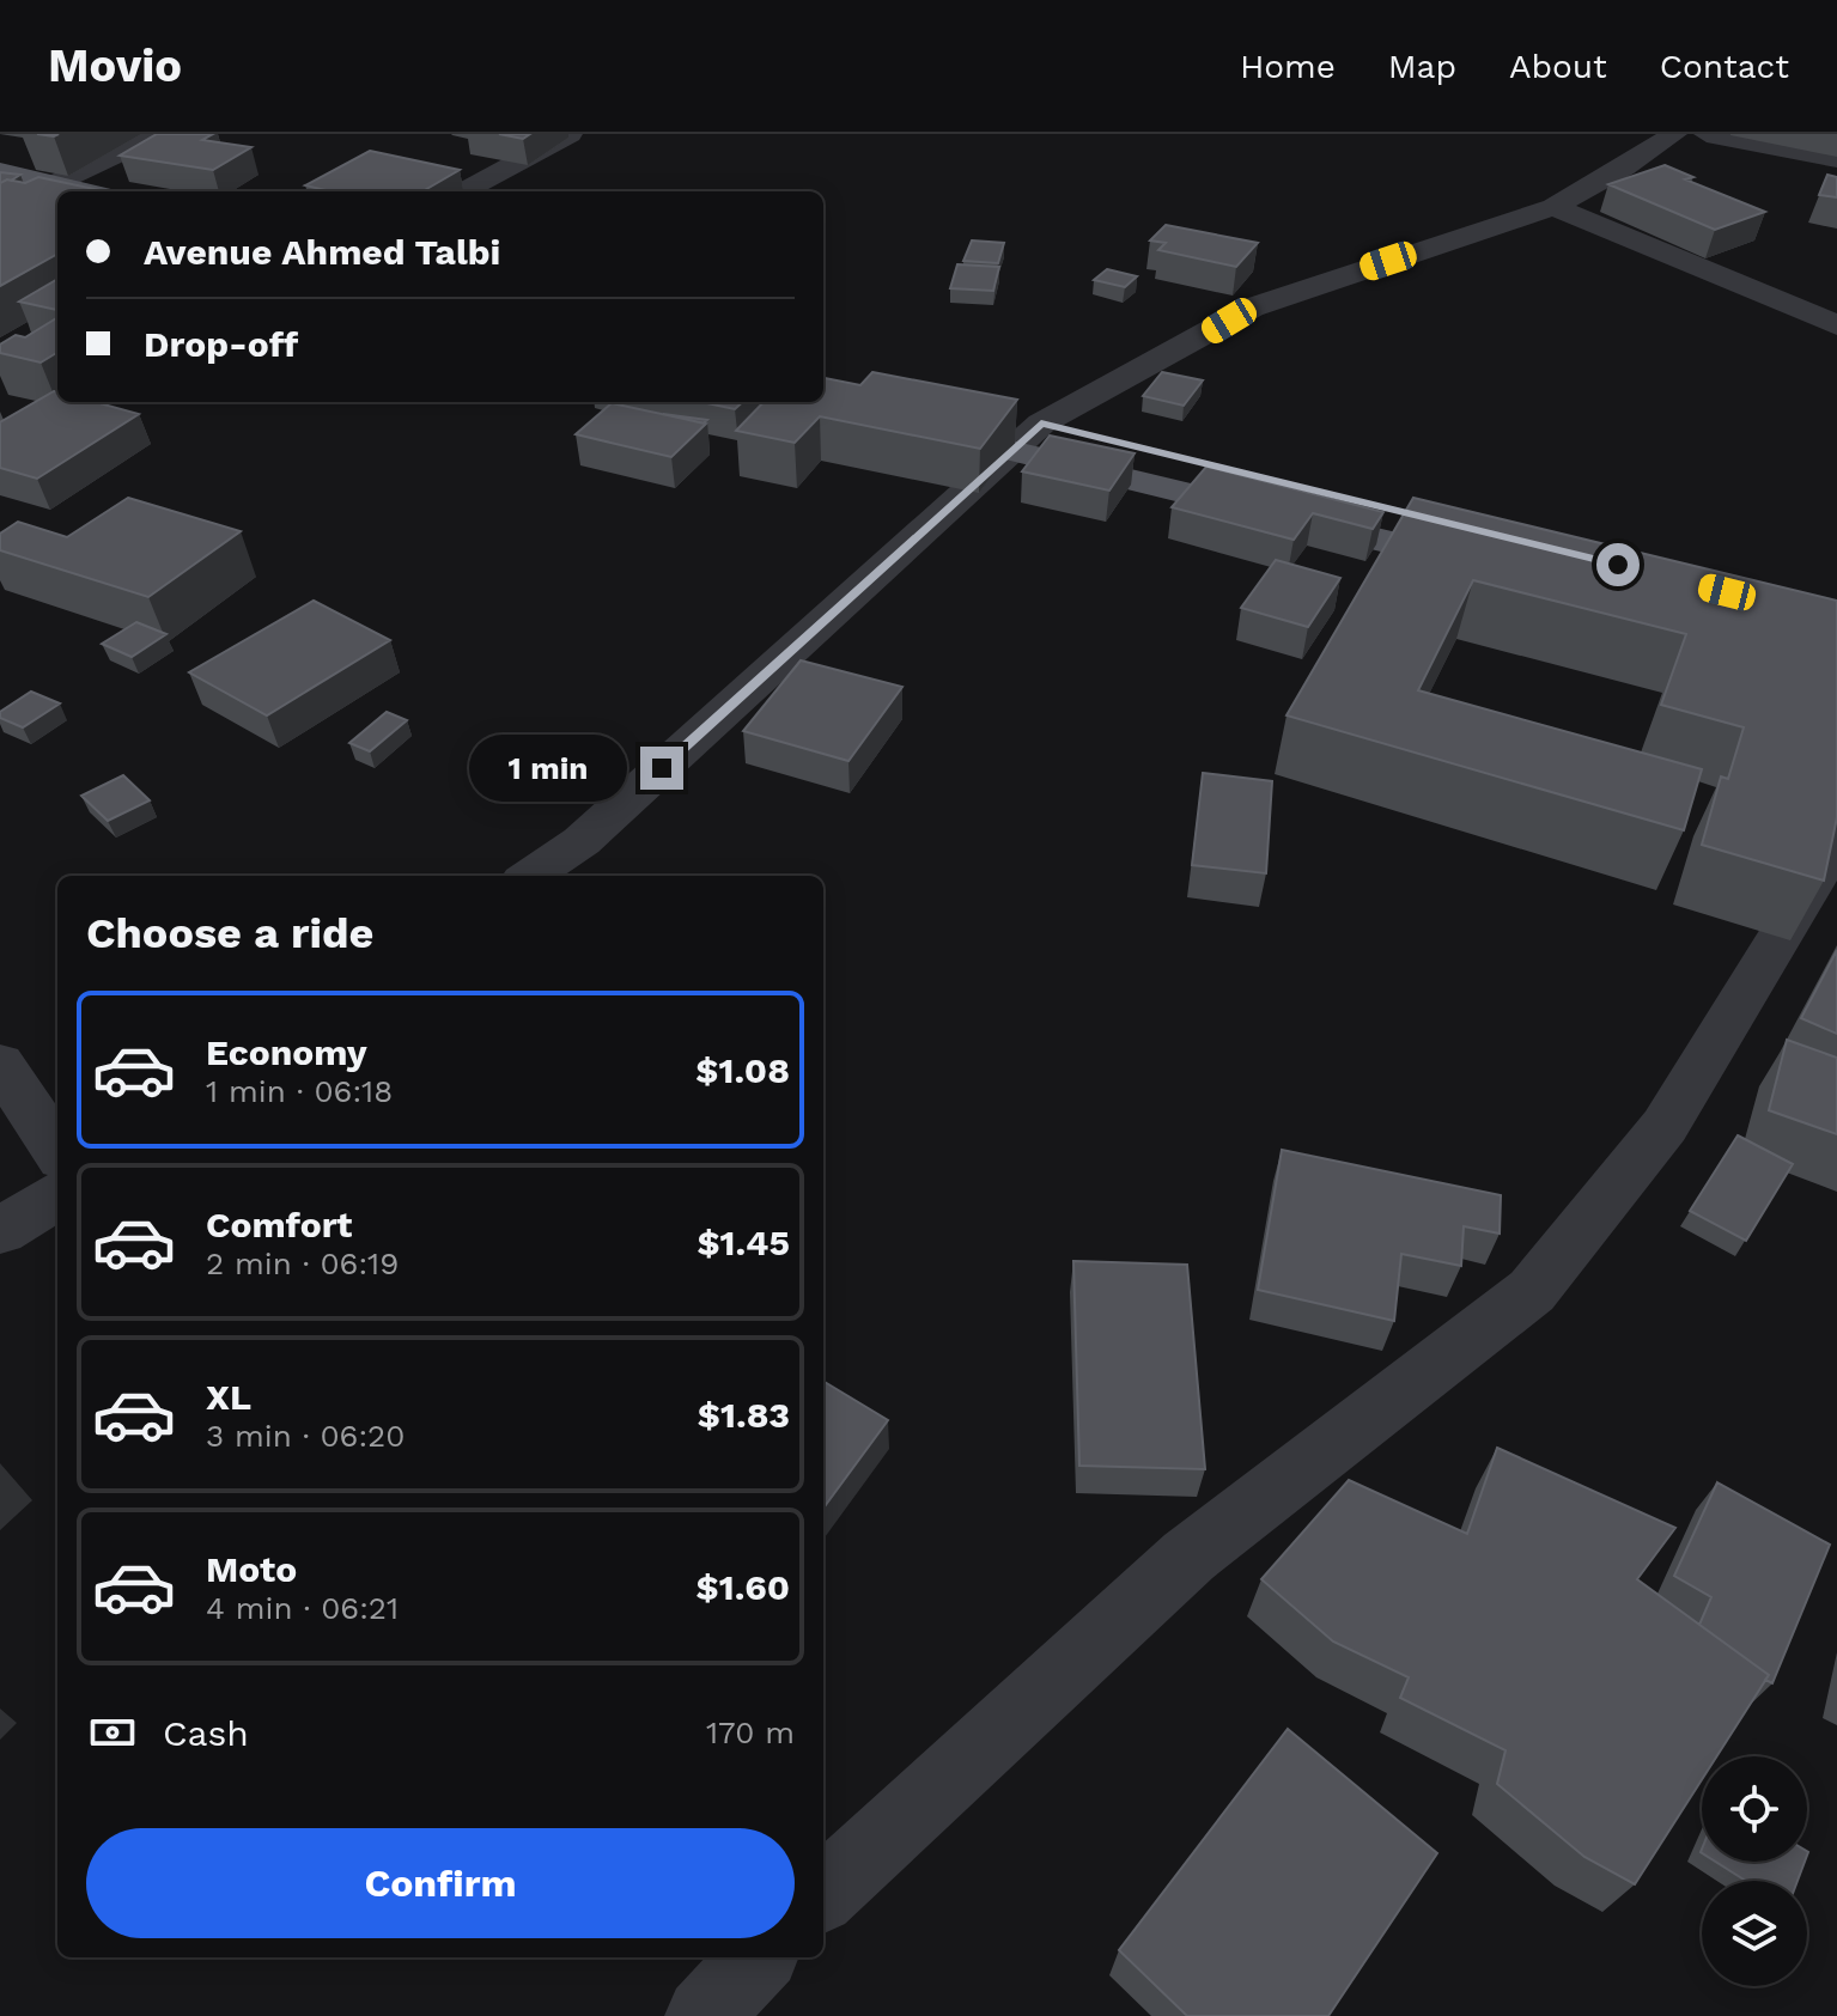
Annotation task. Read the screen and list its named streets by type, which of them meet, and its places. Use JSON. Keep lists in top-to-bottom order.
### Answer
{
  "page": {
    "header": "Movio",
    "nav": [
      "Home",
      "Map",
      "About",
      "Contact"
    ],
    "banner": ["Avenue Ahmed Talbi", "Drop-off"],
    "bubble": "1 min",
    "heading": "Choose a ride",
    "list": [
      {
        "name": "Economy",
        "note": "1 min · 06:18",
        "value": "$1.08"
      },
      {
        "name": "Comfort",
        "note": "2 min · 06:19",
        "value": "$1.45"
      },
      {
        "name": "XL",
        "note": "3 min · 06:20",
        "value": "$1.83"
      },
      {
        "name": "Moto",
        "note": "4 min · 06:21",
        "value": "$1.60"
      }
    ],
    "pay": ["Cash", "170 m"],
    "buttons": "Confirm"
  }
}
